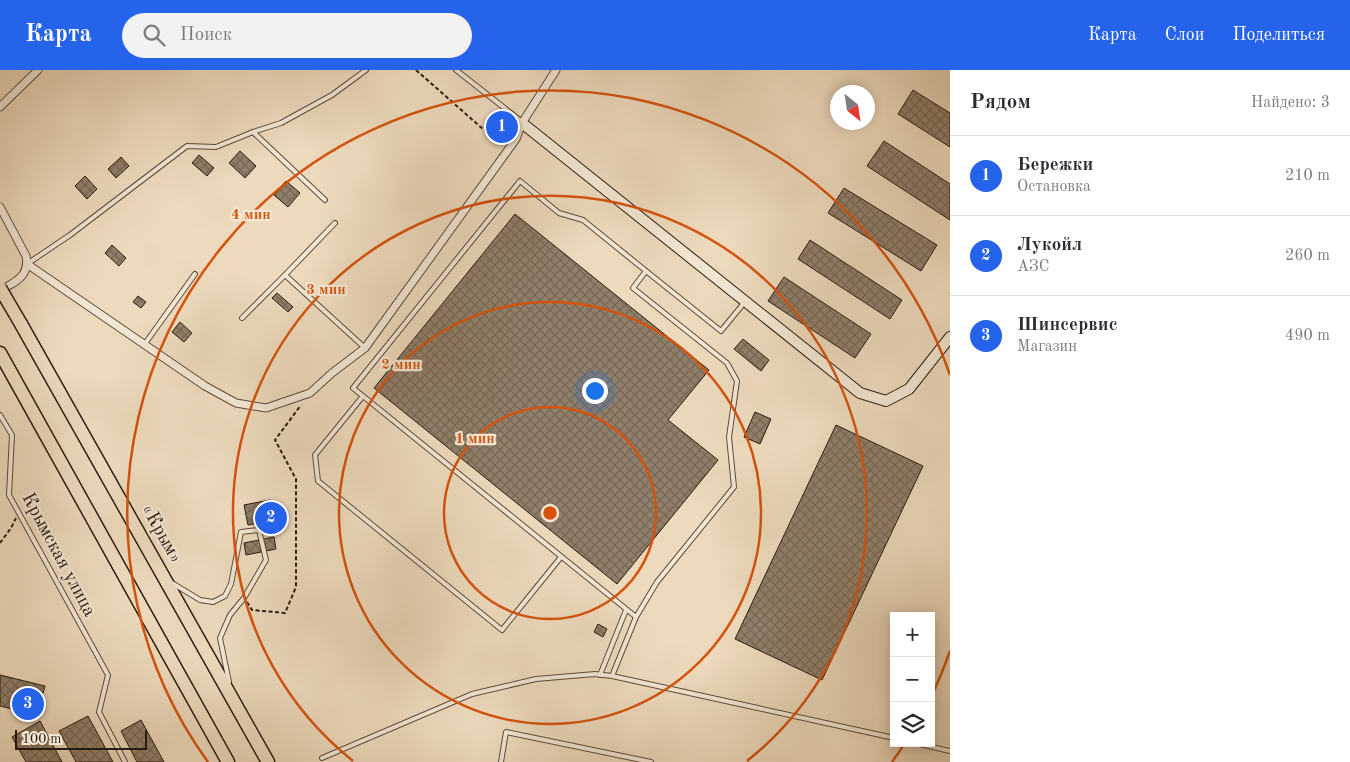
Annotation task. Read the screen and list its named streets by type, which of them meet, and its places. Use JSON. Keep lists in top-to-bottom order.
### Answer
{
  "streets": {
    "highway": ["«Крым»"],
    "lane": ["Крымская улица"]
  },
  "scale_bar": "100 m",
  "north": "bottom right",
  "page": {
    "header": "Карта",
    "search": "Поиск",
    "nav": ["Карта", "Слои", "Поделиться"],
    "heading": ["Рядом", "Найдено: 3"],
    "pins": ["1", "2", "3"],
    "list": [
      {
        "mark": "1",
        "name": "Бережки",
        "note": "Остановка",
        "value": "210 m"
      },
      {
        "mark": "2",
        "name": "Лукойл",
        "note": "АЗС",
        "value": "260 m"
      },
      {
        "mark": "3",
        "name": "Шинсервис",
        "note": "Магазин",
        "value": "490 m"
      }
    ],
    "map_buttons": ["+", "−"],
    "scale": "100 m"
  },
  "rings": [
    "4 мин",
    "3 мин",
    "2 мин",
    "1 мин"
  ]
}
